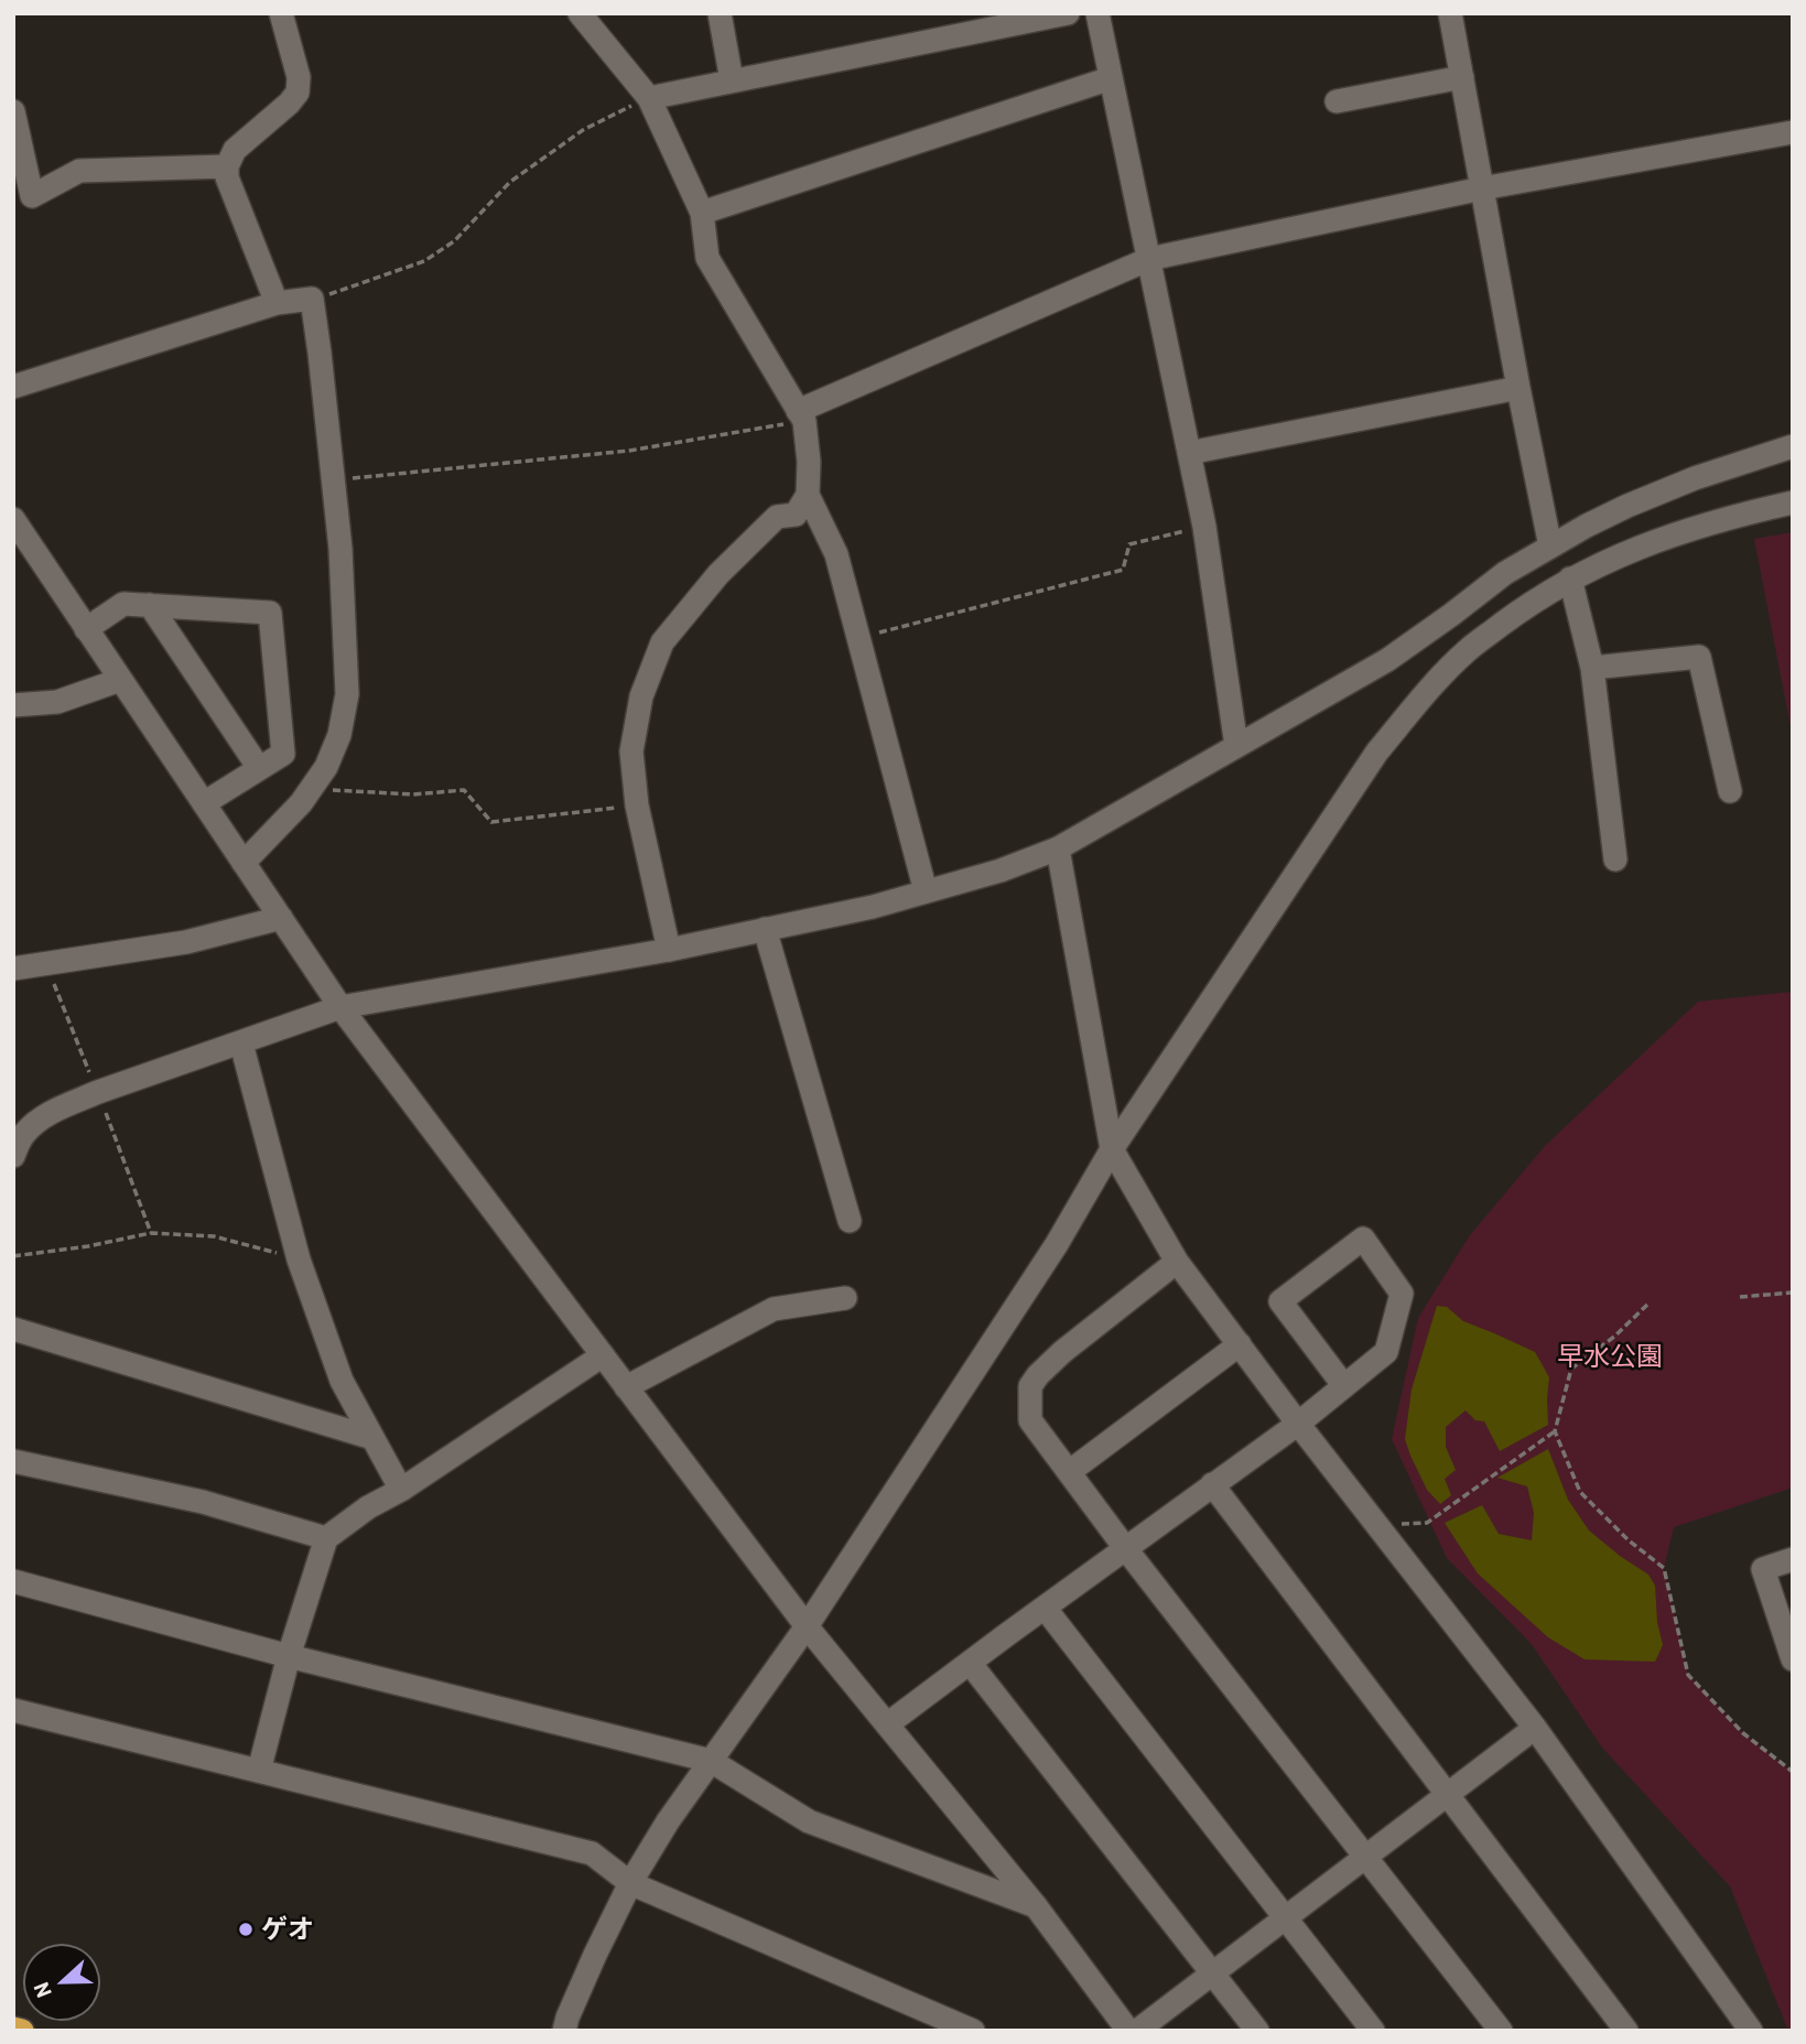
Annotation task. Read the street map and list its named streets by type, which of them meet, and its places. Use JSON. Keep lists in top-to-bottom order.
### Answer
{
  "parks": ["早水公園"],
  "places": ["ゲオ"],
  "north": "left"
}
